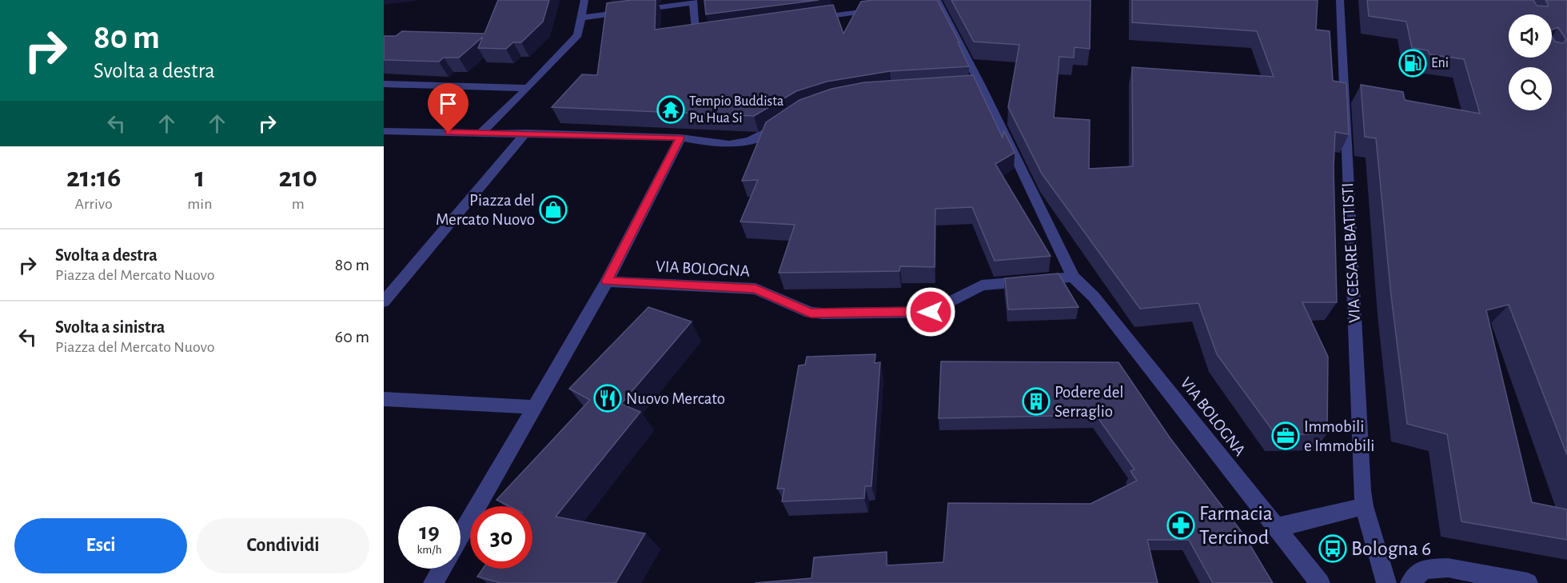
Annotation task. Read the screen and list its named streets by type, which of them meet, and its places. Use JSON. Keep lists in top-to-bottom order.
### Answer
{
  "streets": {
    "street": ["VIA CESARE BATTISTI", "VIA BOLOGNA"]
  },
  "places": {
    "fuel station": ["Eni"],
    "temple": ["Tempio Buddista Pu Hua Si"],
    "shop": ["Piazza del Mercato Nuovo"],
    "restaurant": ["Nuovo Mercato"],
    "building": ["Podere del Serraglio"],
    "office": ["Immobili e Immobili"],
    "pharmacy": ["Farmacia Tercinod"],
    "bus stop": ["Bologna 6"]
  },
  "page": {
    "turn": ["80 m", "Svolta a destra"],
    "eta": [
      "21:16",
      "Arrivo",
      "1",
      "min",
      "210",
      "m"
    ],
    "list": [
      {
        "name": "Svolta a destra",
        "note": "Piazza del Mercato Nuovo",
        "value": "80 m"
      },
      {
        "name": "Svolta a sinistra",
        "note": "Piazza del Mercato Nuovo",
        "value": "60 m"
      }
    ],
    "speed": "19 km/h",
    "limit": "30",
    "buttons": ["Esci", "Condividi"]
  }
}
